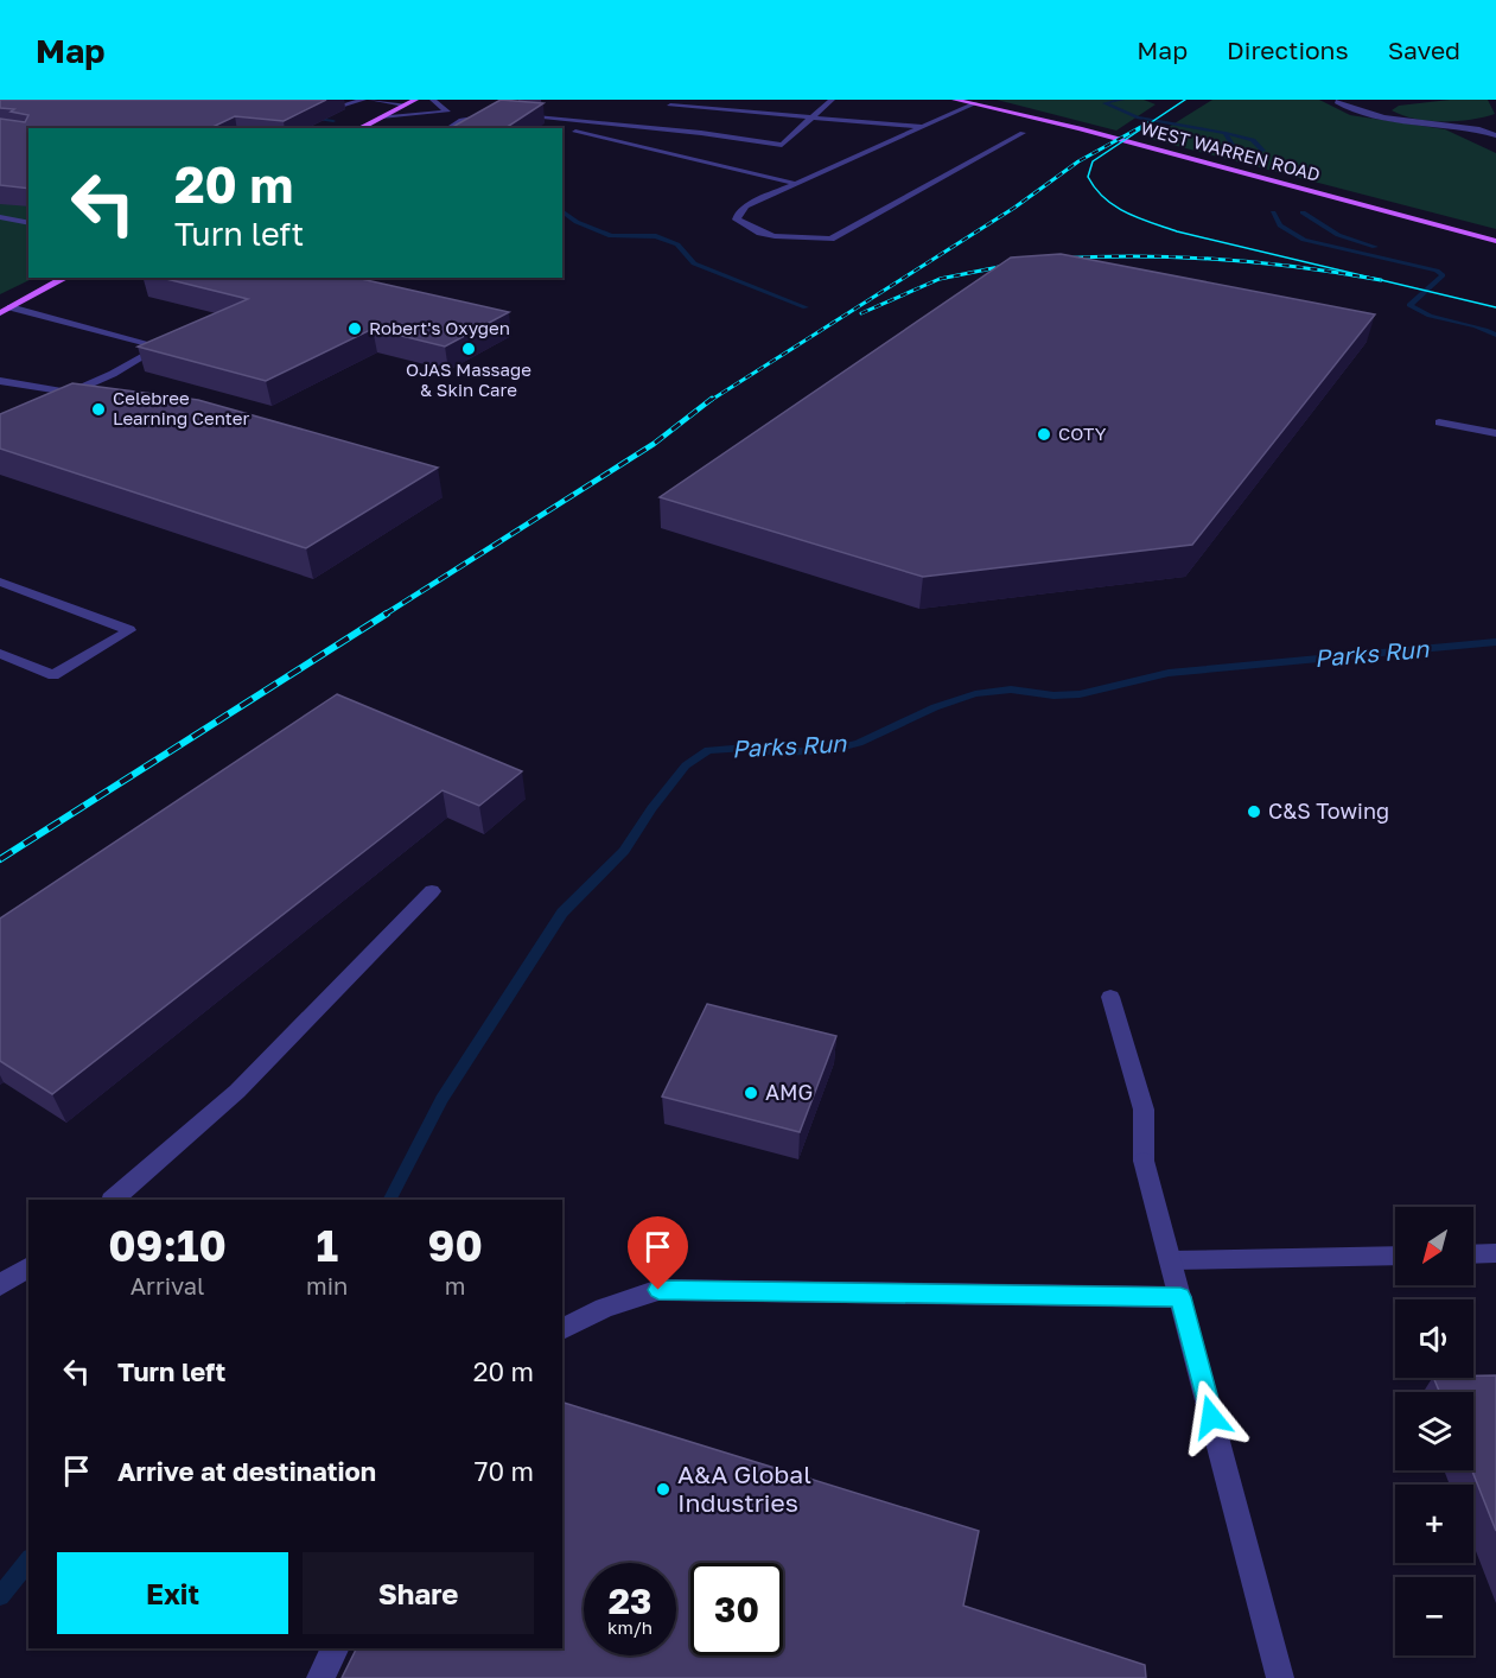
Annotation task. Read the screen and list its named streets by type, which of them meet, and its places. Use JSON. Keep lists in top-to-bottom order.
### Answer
{
  "streets": {
    "main road": ["WEST WARREN ROAD"]
  },
  "water": ["Parks Run"],
  "places": [
    "Robert's Oxygen",
    "OJAS Massage & Skin Care",
    "Celebree Learning Center",
    "COTY",
    "C&S Towing",
    "AMG",
    "A&A Global Industries"
  ],
  "north": "bottom left",
  "page": {
    "header": "Map",
    "nav": ["Map", "Directions", "Saved"],
    "turn": ["20 m", "Turn left"],
    "eta": [
      "09:10",
      "Arrival",
      "1",
      "min",
      "90",
      "m"
    ],
    "map_buttons": ["+", "−"],
    "list": [
      {
        "name": "Turn left",
        "value": "20 m"
      },
      {
        "name": "Arrive at destination",
        "value": "70 m"
      }
    ],
    "buttons": ["Exit", "Share"],
    "speed": "23 km/h",
    "limit": "30"
  }
}
